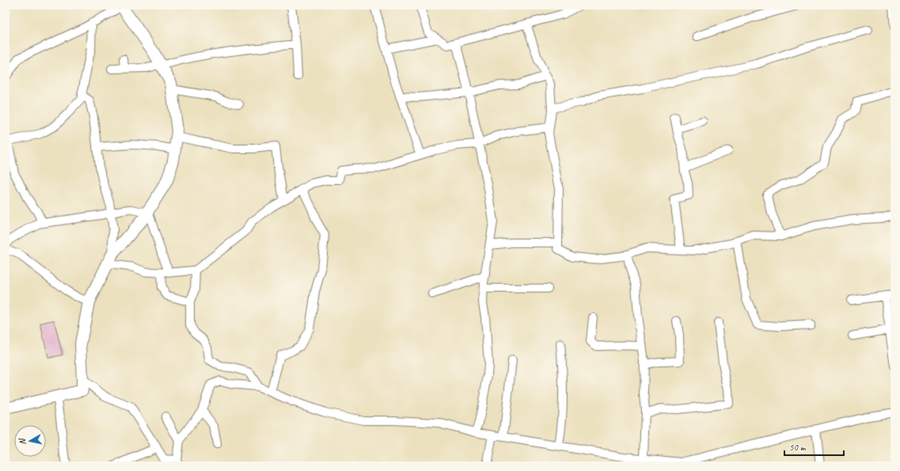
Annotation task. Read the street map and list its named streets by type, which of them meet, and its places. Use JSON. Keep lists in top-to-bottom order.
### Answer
{
  "scale_bar": "50 m",
  "north": "left"
}
